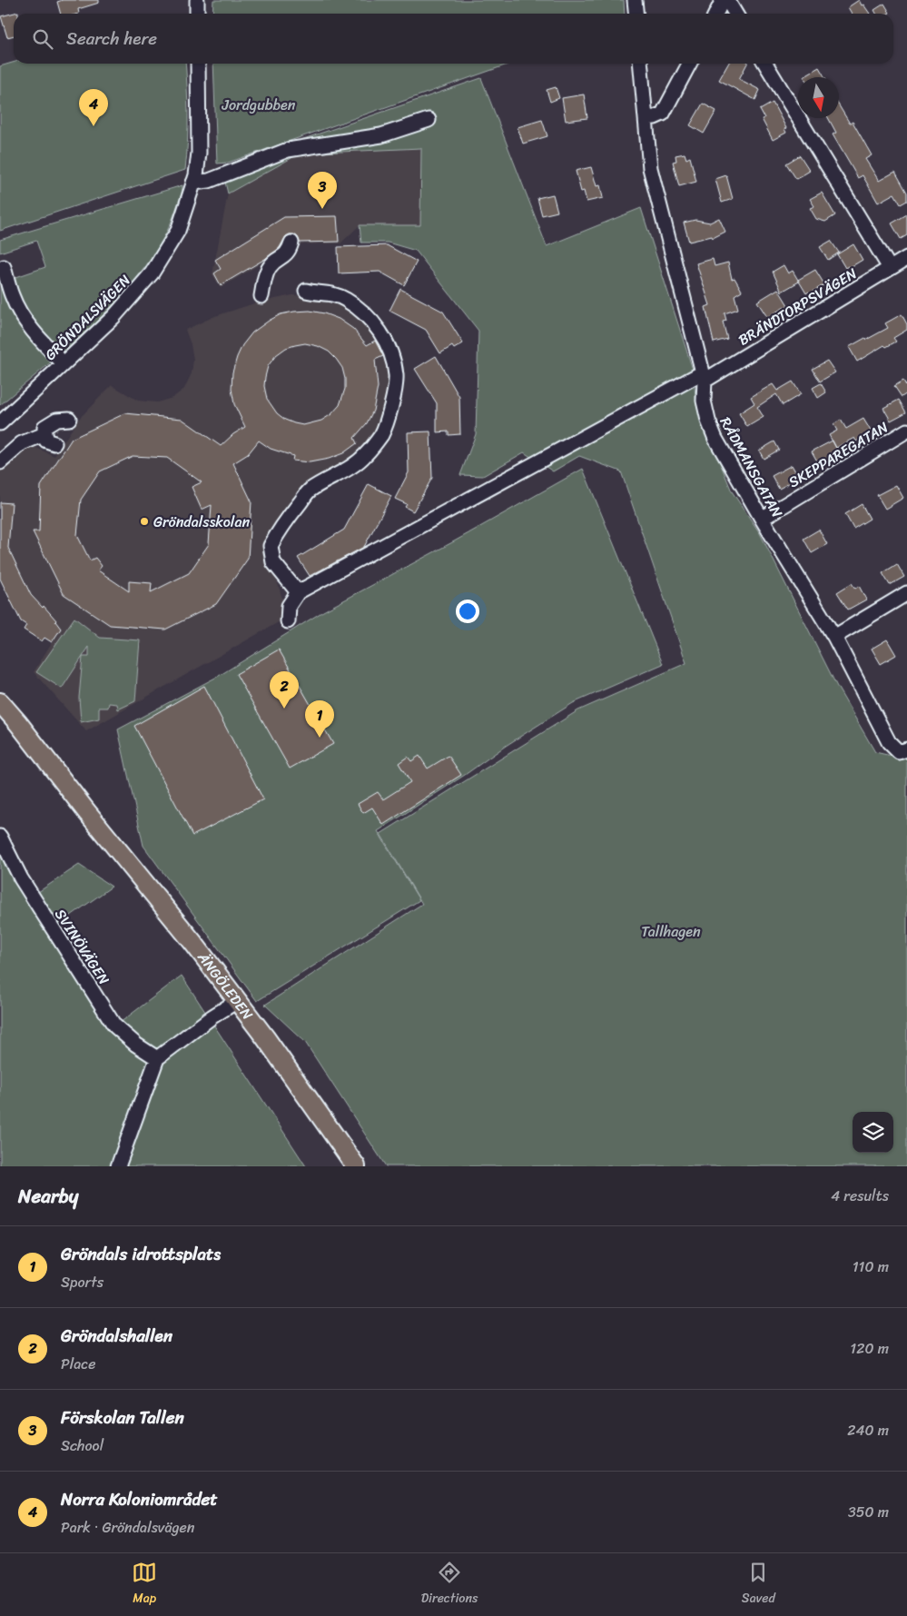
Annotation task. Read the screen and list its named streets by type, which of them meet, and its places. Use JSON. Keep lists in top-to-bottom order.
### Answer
{
  "streets": {
    "main road": ["ÄNGÖLEDEN"],
    "street": [
      "BRÄNDTORPSVÄGEN",
      "GRÖNDALSVÄGEN",
      "SKEPPAREGATAN",
      "RÅDMANSGATAN",
      "SVINÖVÄGEN"
    ]
  },
  "crossings": [
    ["BRÄNDTORPSVÄGEN", "RÅDMANSGATAN"],
    ["SKEPPAREGATAN", "RÅDMANSGATAN"]
  ],
  "parks": ["Jordgubben", "Tallhagen"],
  "places": ["Gröndalsskolan"],
  "north": "bottom",
  "page": {
    "search": "Search here",
    "pins": [
      "4",
      "3",
      "2",
      "1"
    ],
    "heading": ["Nearby", "4 results"],
    "list": [
      {
        "mark": "1",
        "name": "Gröndals idrottsplats",
        "note": "Sports",
        "value": "110 m"
      },
      {
        "mark": "2",
        "name": "Gröndalshallen",
        "note": "Place",
        "value": "120 m"
      },
      {
        "mark": "3",
        "name": "Förskolan Tallen",
        "note": "School",
        "value": "240 m"
      },
      {
        "mark": "4",
        "name": "Norra Koloniområdet",
        "note": "Park · Gröndalsvägen",
        "value": "350 m"
      }
    ],
    "nav": ["Map", "Directions", "Saved"]
  }
}
